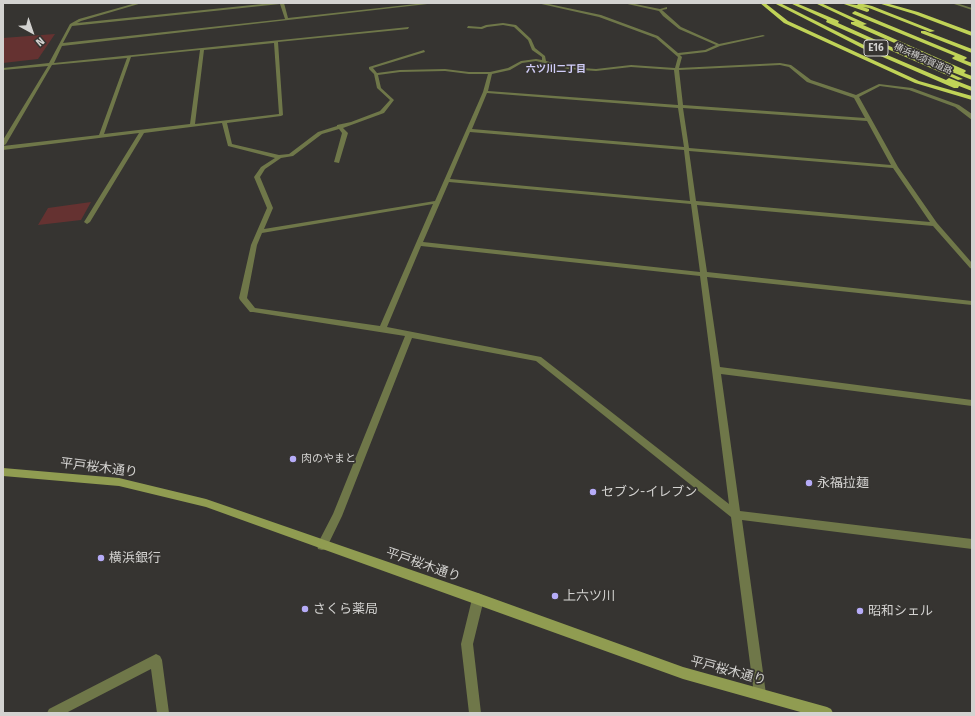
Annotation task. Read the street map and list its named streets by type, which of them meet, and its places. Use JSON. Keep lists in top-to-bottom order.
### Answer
{
  "streets": {
    "highway": ["E16", "横浜横須賀道路"],
    "main road": ["平戸桜木通り"]
  },
  "districts": ["六ツ川二丁目"],
  "places": [
    "肉のやまと",
    "永福拉麺",
    "セブン-イレブン",
    "横浜銀行",
    "上六ツ川",
    "さくら薬局",
    "昭和シェル"
  ],
  "north": "bottom right"
}
